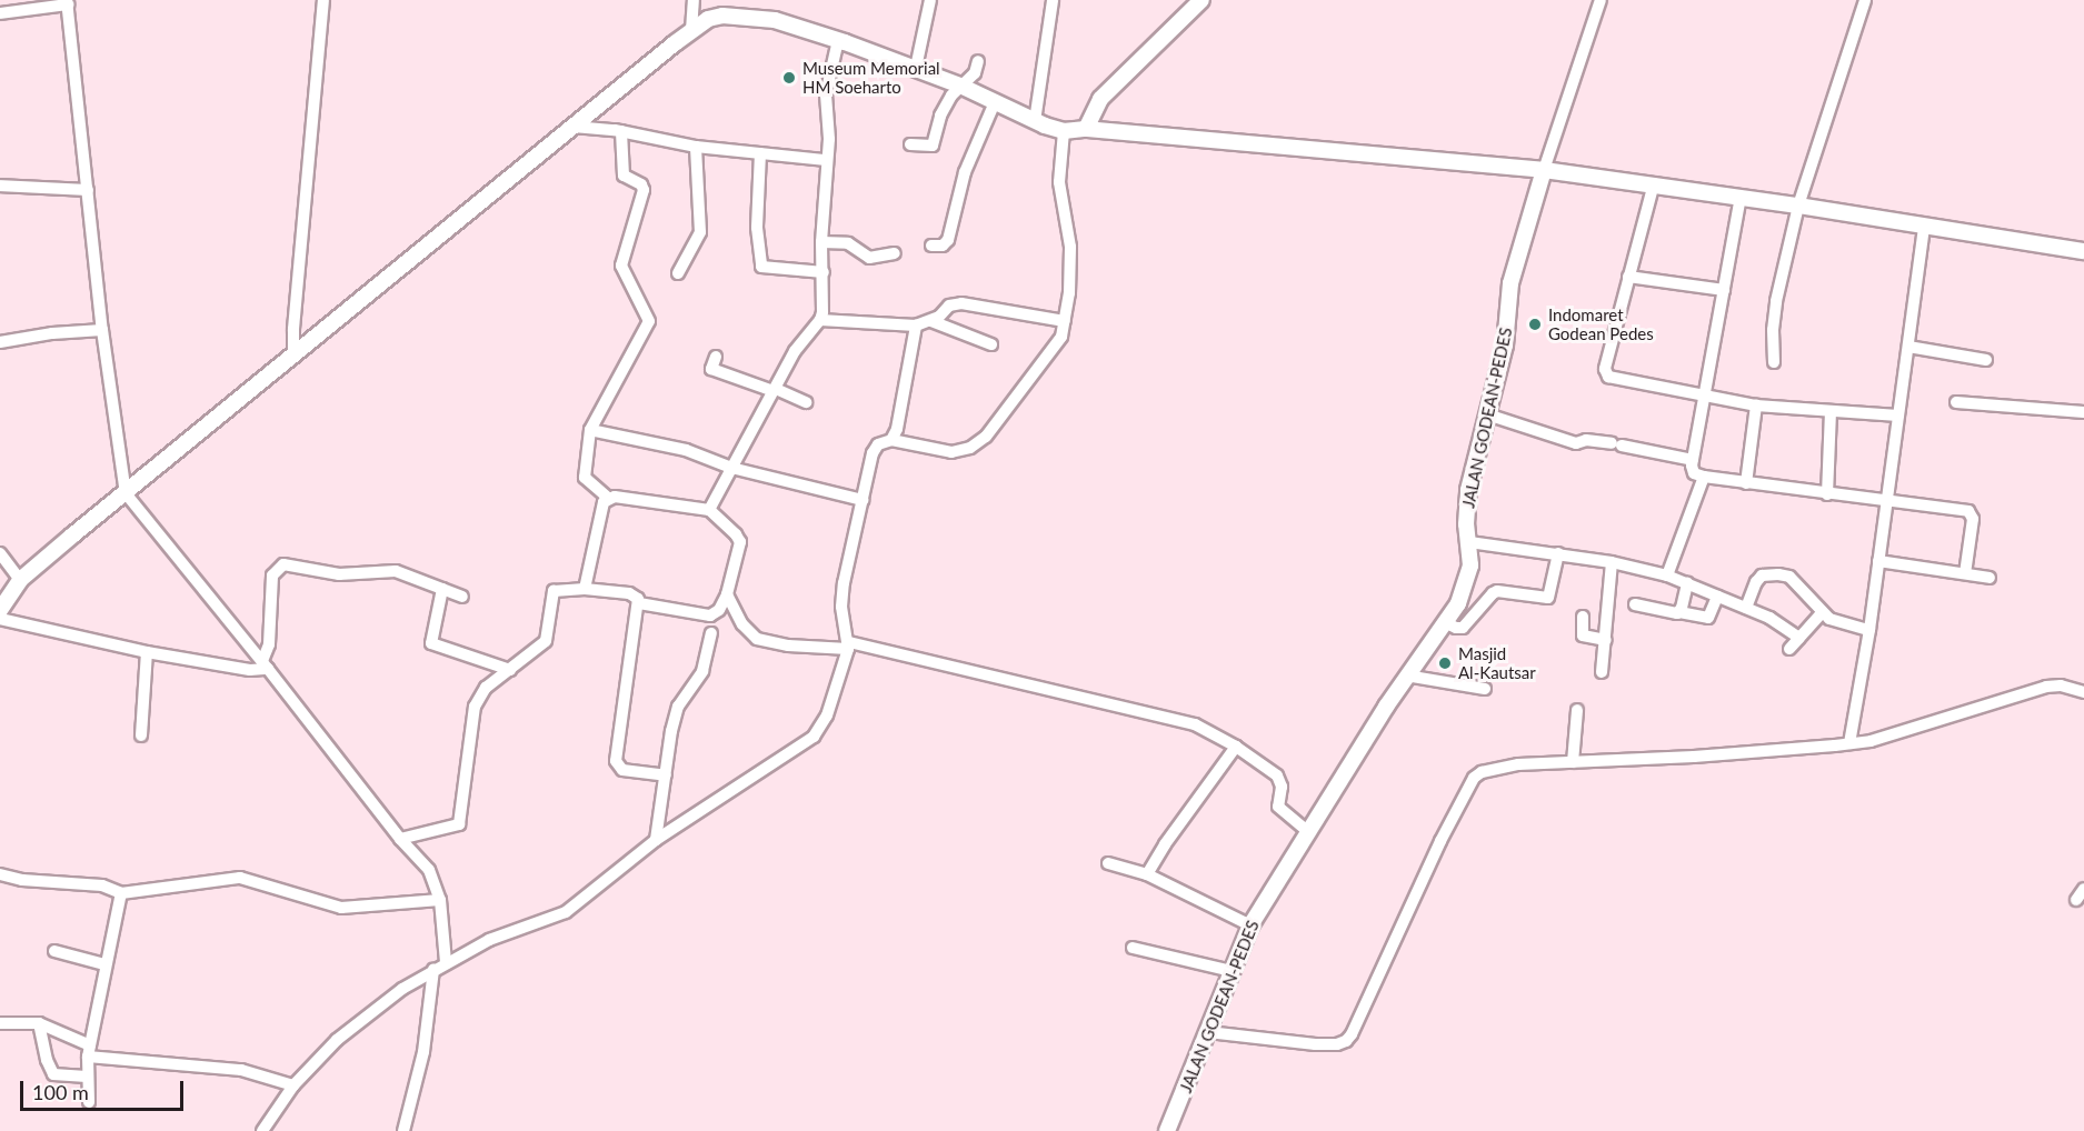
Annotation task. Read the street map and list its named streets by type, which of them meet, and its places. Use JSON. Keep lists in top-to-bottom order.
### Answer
{
  "streets": {
    "street": ["JALAN GODEAN-PEDES"]
  },
  "places": ["Museum Memorial HM Soeharto", "Indomaret Godean Pedes", "Masjid Al-Kautsar"],
  "scale_bar": "100 m"
}
